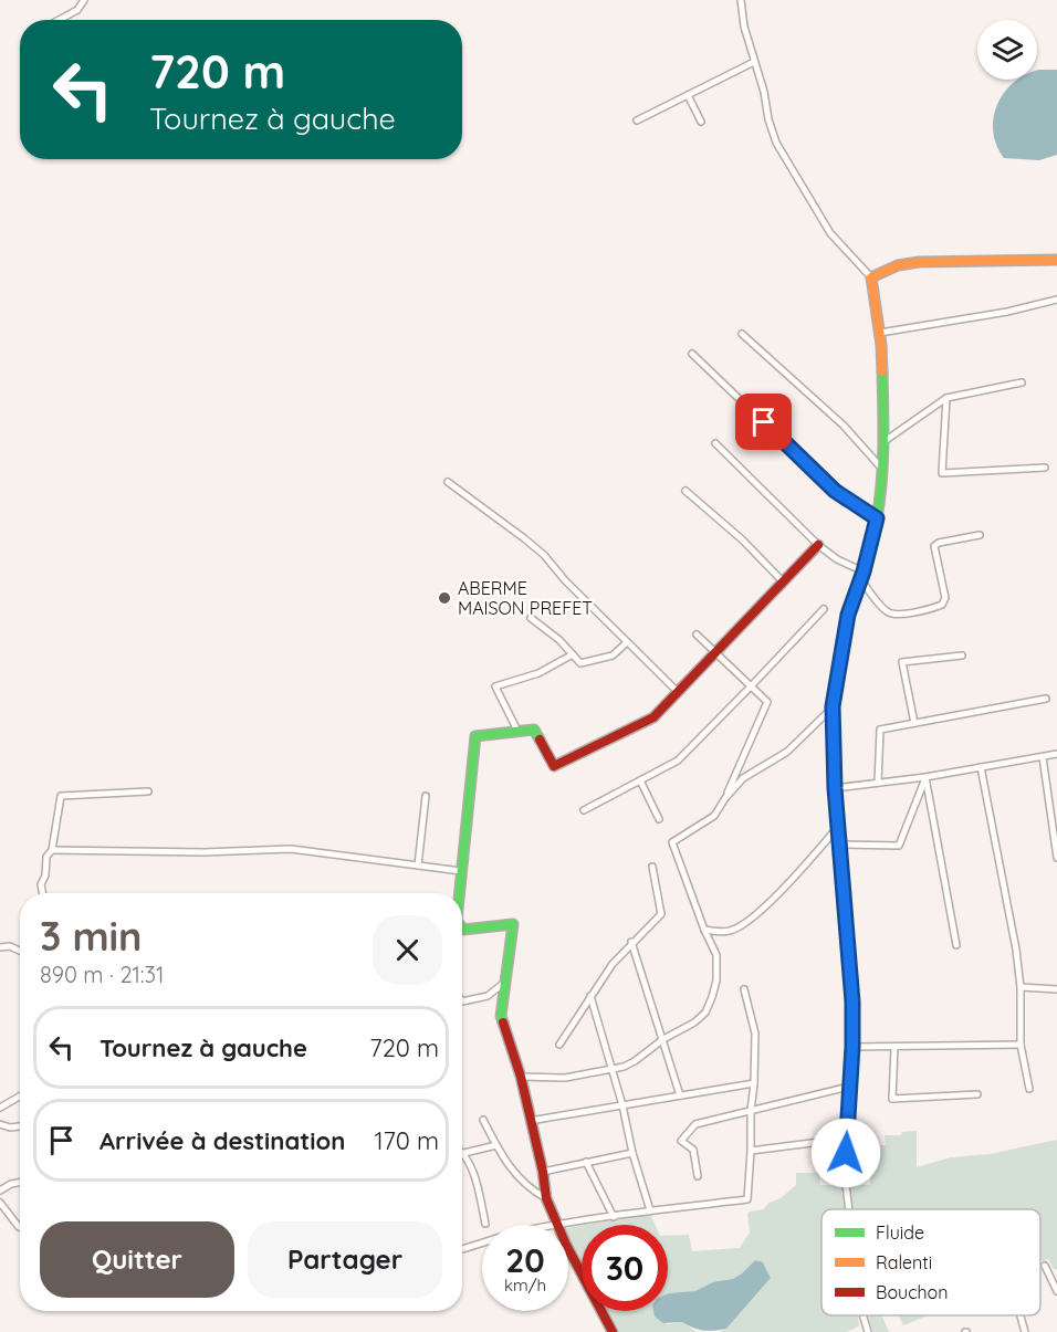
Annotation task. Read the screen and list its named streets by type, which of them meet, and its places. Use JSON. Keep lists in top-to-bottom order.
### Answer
{
  "places": ["ABERME MAISON PREFET"],
  "legend": ["Fluide", "Ralenti", "Bouchon"],
  "page": {
    "turn": ["720 m", "Tournez à gauche"],
    "heading": ["3 min", "890 m · 21:31"],
    "list": [
      {
        "name": "Tournez à gauche",
        "value": "720 m"
      },
      {
        "name": "Arrivée à destination",
        "value": "170 m"
      }
    ],
    "buttons": ["Quitter", "Partager"],
    "speed": "20 km/h",
    "limit": "30"
  }
}
